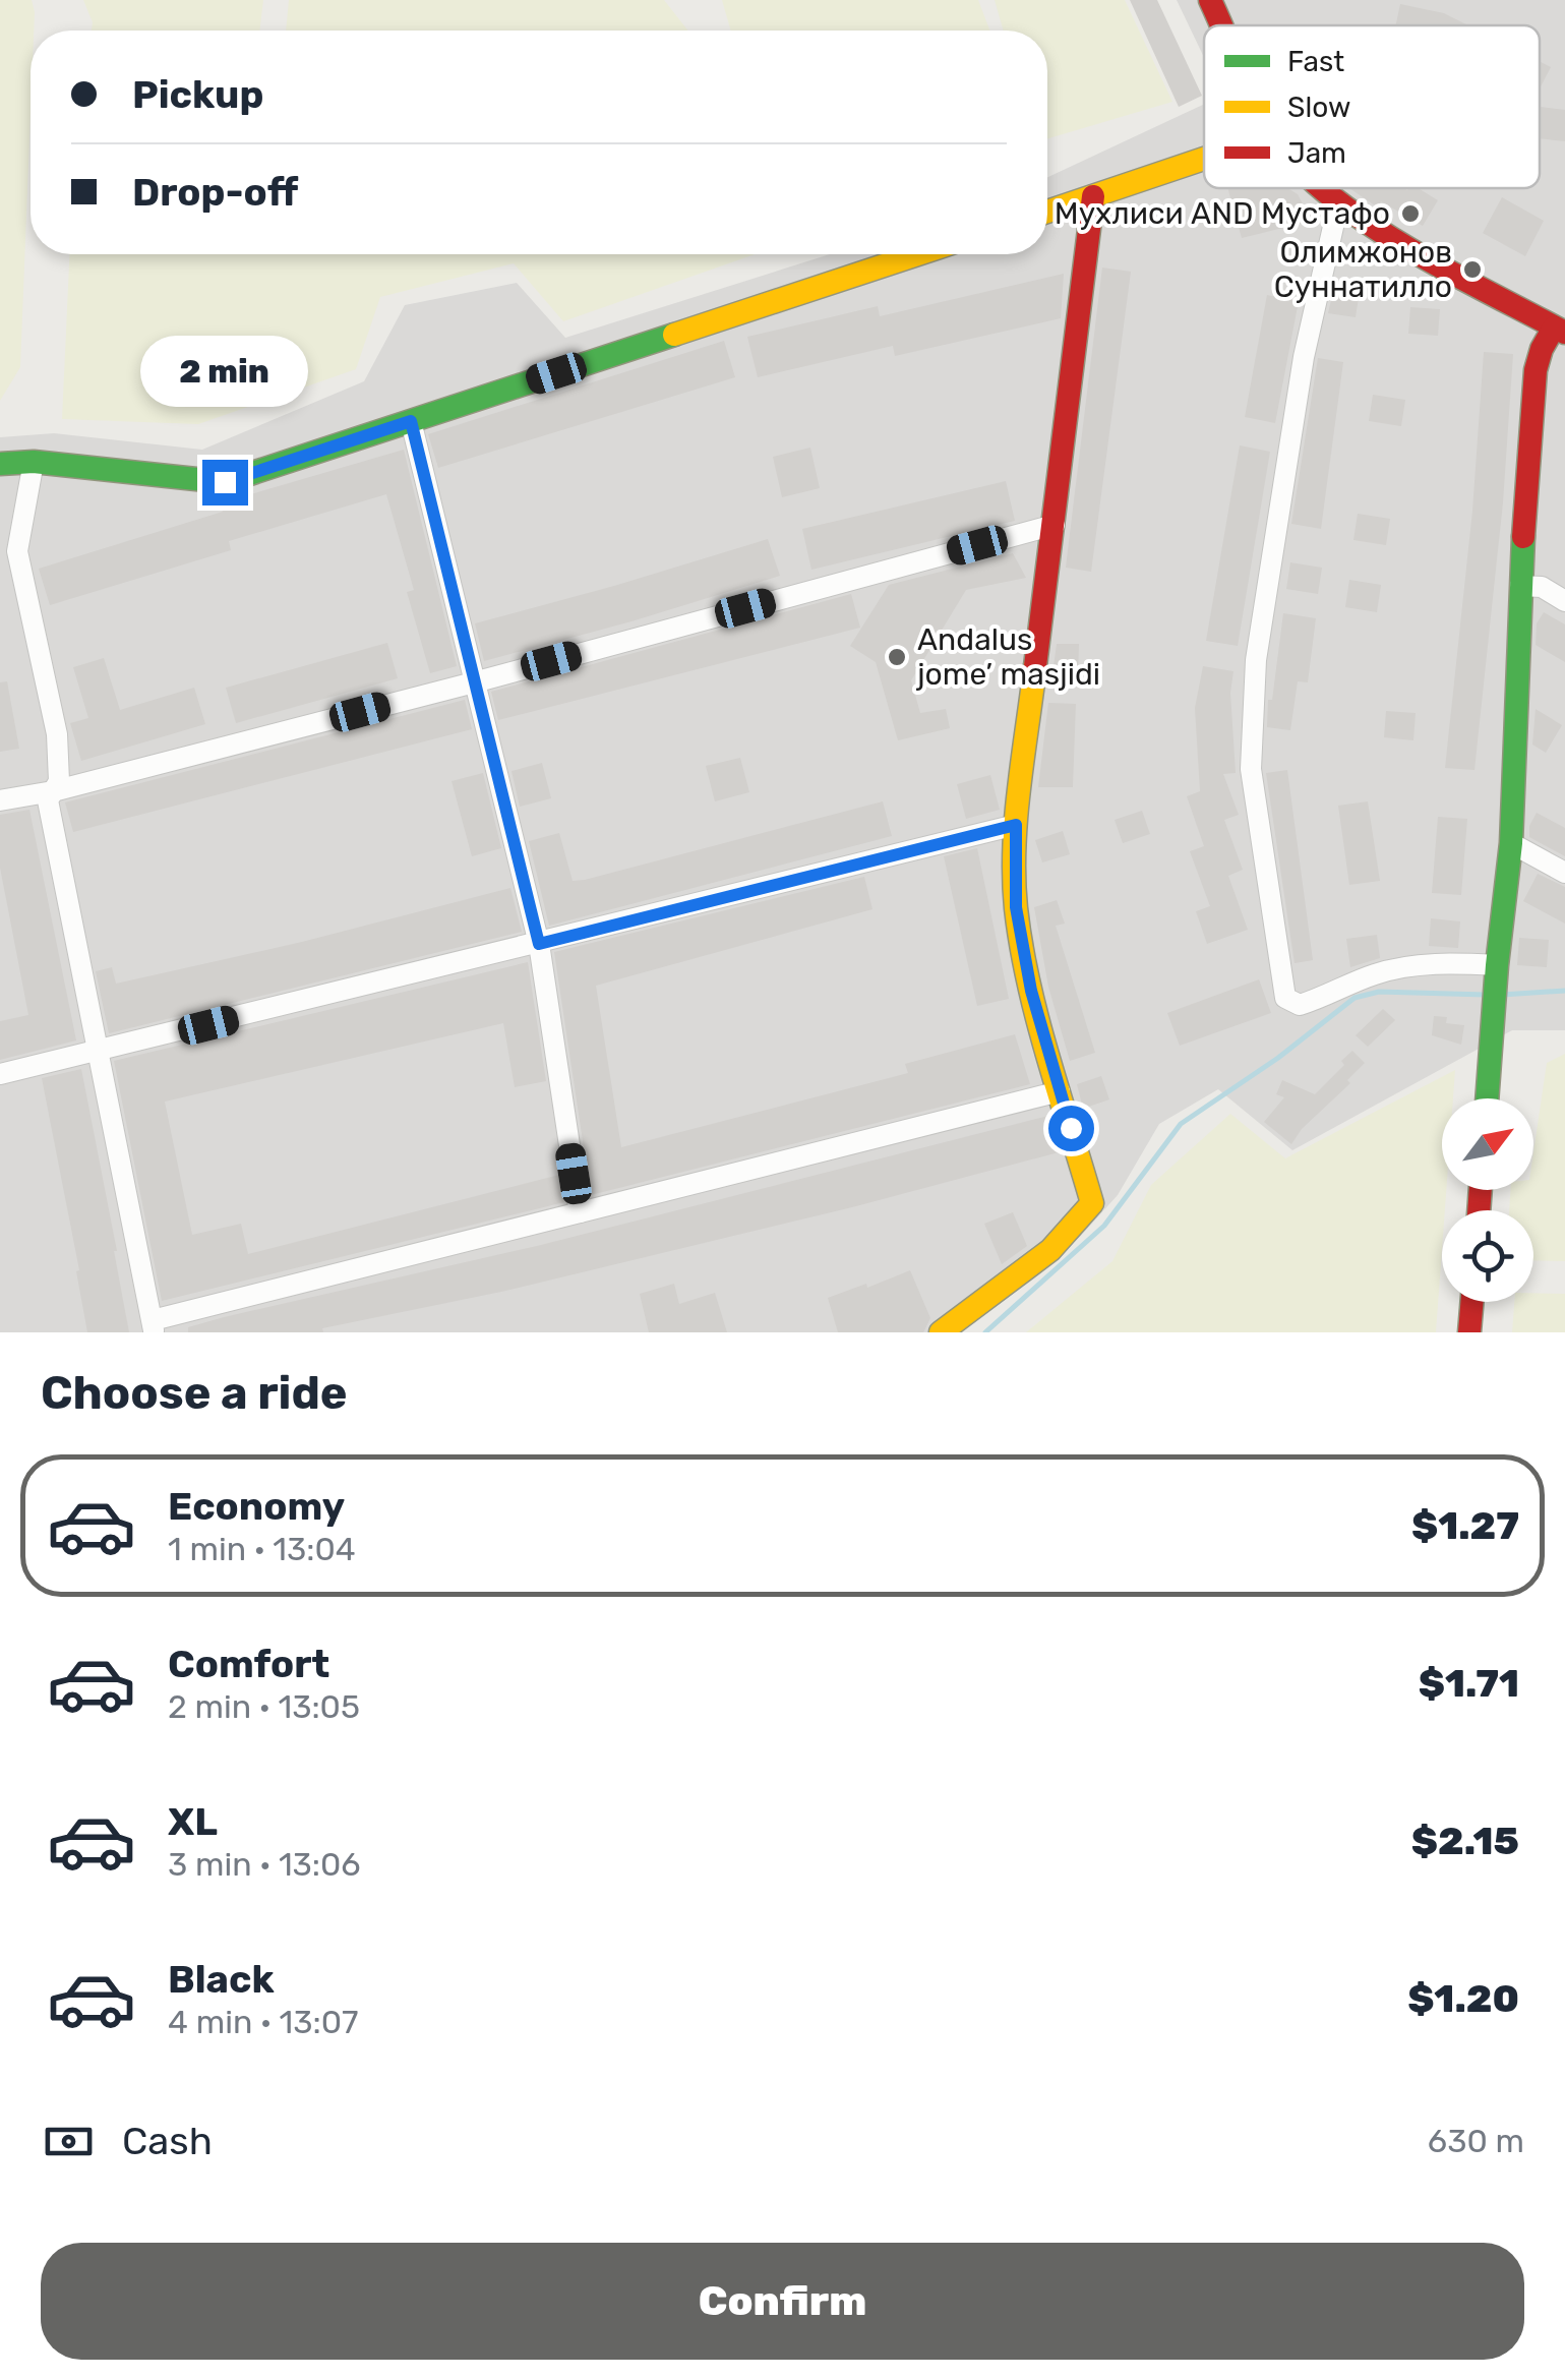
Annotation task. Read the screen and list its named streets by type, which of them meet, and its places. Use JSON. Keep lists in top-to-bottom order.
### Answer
{
  "places": ["Мухлиси AND Мустафо", "Олимжонов Суннатилло", "Andalus jome’ masjidi"],
  "legend": ["Fast", "Slow", "Jam"],
  "north": "top right",
  "page": {
    "banner": ["Pickup", "Drop-off"],
    "bubble": "2 min",
    "heading": "Choose a ride",
    "list": [
      {
        "name": "Economy",
        "note": "1 min · 13:04",
        "value": "$1.27"
      },
      {
        "name": "Comfort",
        "note": "2 min · 13:05",
        "value": "$1.71"
      },
      {
        "name": "XL",
        "note": "3 min · 13:06",
        "value": "$2.15"
      },
      {
        "name": "Black",
        "note": "4 min · 13:07",
        "value": "$1.20"
      }
    ],
    "pay": ["Cash", "630 m"],
    "buttons": "Confirm"
  }
}
